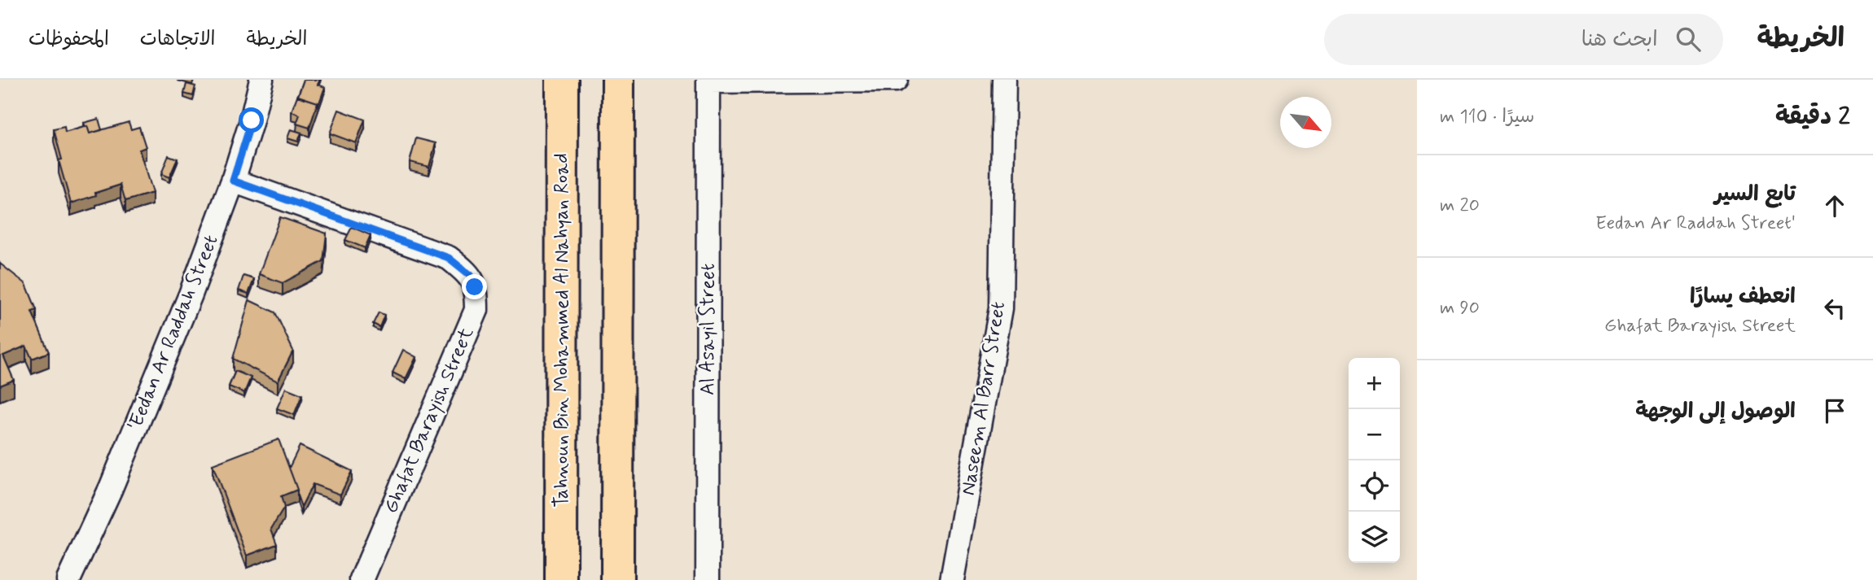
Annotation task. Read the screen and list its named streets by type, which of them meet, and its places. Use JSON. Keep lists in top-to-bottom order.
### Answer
{
  "streets": {
    "main road": ["Tahnoun Bin Mohammed Al Nahyan Road"],
    "street": [
      "Al Asayil Street",
      "'Eedan Ar Raddah Street",
      "Naseem Al Barr Street",
      "Ghafat Barayish Street"
    ]
  },
  "crossings": [
    ["'Eedan Ar Raddah Street", "Ghafat Barayish Street"]
  ],
  "north": "bottom right",
  "page": {
    "header": "الخريطة",
    "search": "ابحث هنا",
    "nav": ["الخريطة", "الاتجاهات", "المحفوظات"],
    "heading": ["2 دقيقة", "سيرًا · 110 m"],
    "list": [
      ["تابع السير", "'Eedan Ar Raddah Street", "20 m"],
      ["انعطف يسارًا", "Ghafat Barayish Street", "90 m"],
      "الوصول إلى الوجهة"
    ],
    "map_buttons": ["+", "−"]
  }
}
